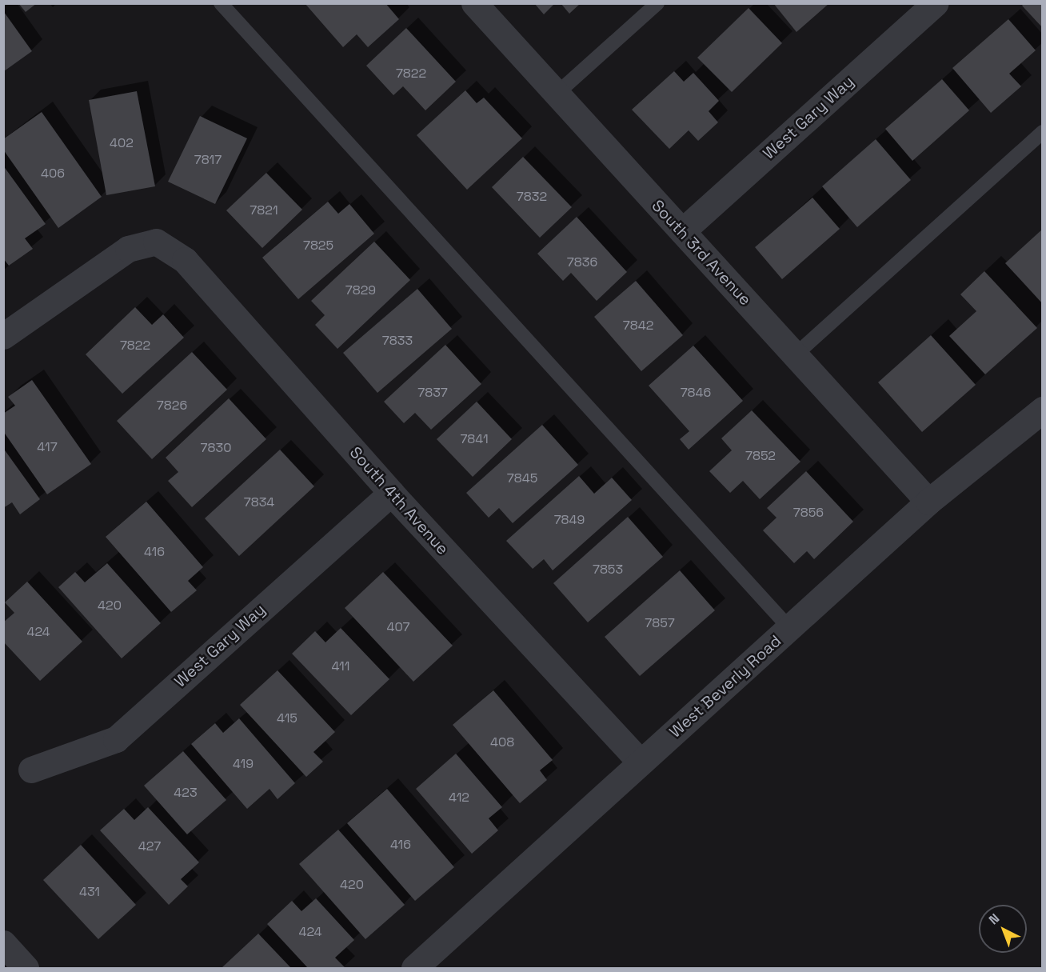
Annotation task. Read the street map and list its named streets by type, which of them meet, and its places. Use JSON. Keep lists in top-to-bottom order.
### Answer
{
  "streets": {
    "street": [
      "West Gary Way",
      "South 3rd Avenue",
      "South 4th Avenue",
      "West Beverly Road"
    ]
  },
  "crossings": [
    ["West Gary Way", "South 3rd Avenue"],
    ["West Gary Way", "South 4th Avenue"],
    ["South 3rd Avenue", "West Beverly Road"],
    ["South 4th Avenue", "West Beverly Road"]
  ],
  "house_numbers": [
    "7822",
    "402",
    "7817",
    "406",
    "7832",
    "7821",
    "7825",
    "7836",
    "7829",
    "7842",
    "7833",
    "7822",
    "7837",
    "7846",
    "7826",
    "7841",
    "417",
    "7830",
    "7852",
    "7845",
    "7834",
    "7856",
    "7849",
    "416",
    "7853",
    "420",
    "7857",
    "407",
    "424",
    "411",
    "415",
    "408",
    "419",
    "423",
    "412",
    "416",
    "427",
    "420",
    "431",
    "424"
  ],
  "north": "top left"
}
